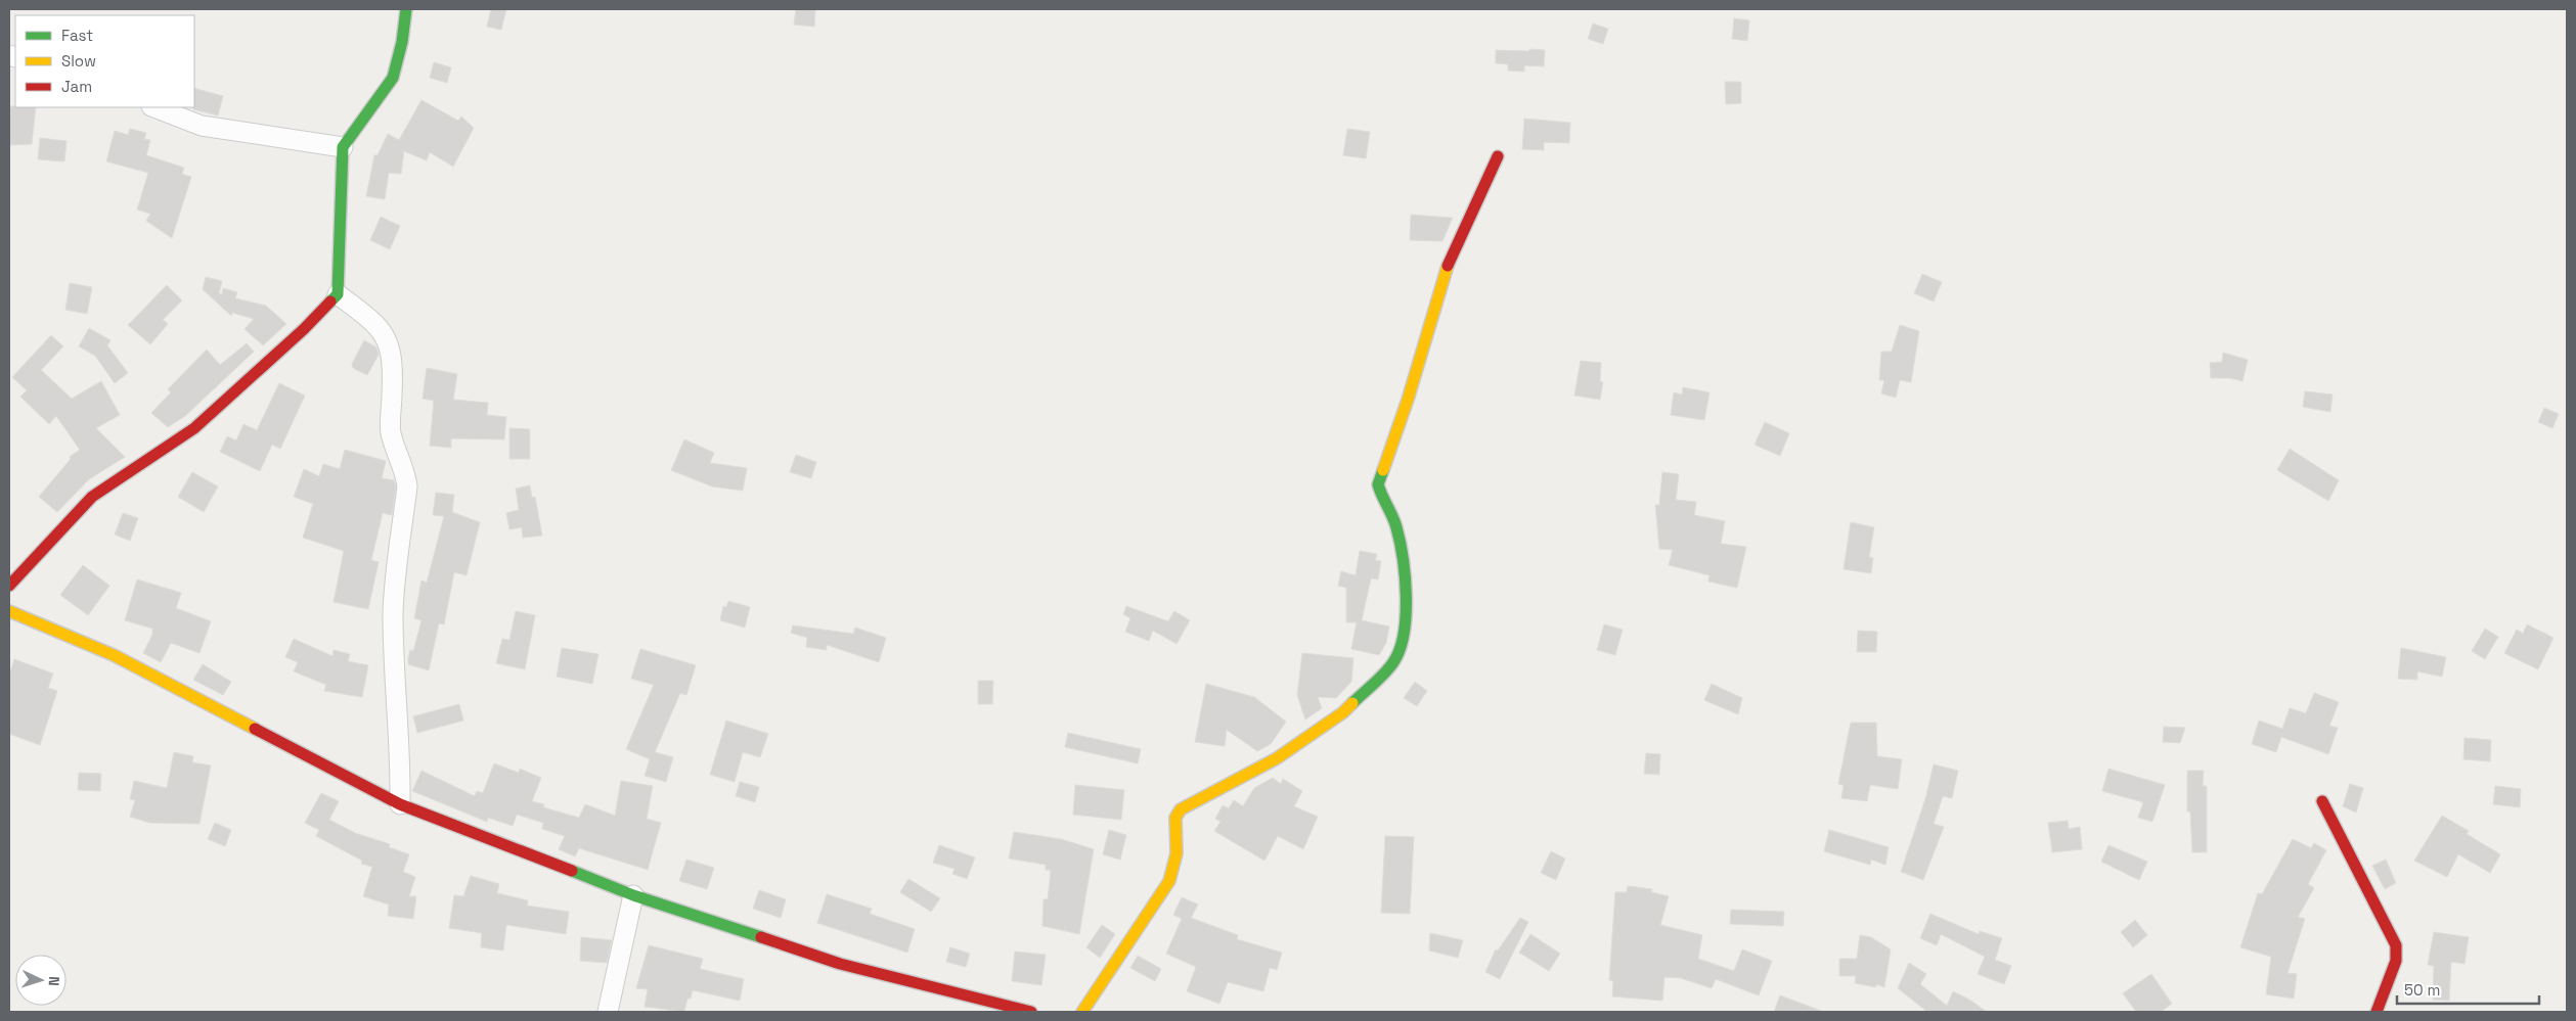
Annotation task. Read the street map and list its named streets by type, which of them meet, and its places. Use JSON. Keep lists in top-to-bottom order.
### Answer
{
  "legend": ["Fast", "Slow", "Jam"],
  "scale_bar": "50 m",
  "north": "right"
}
